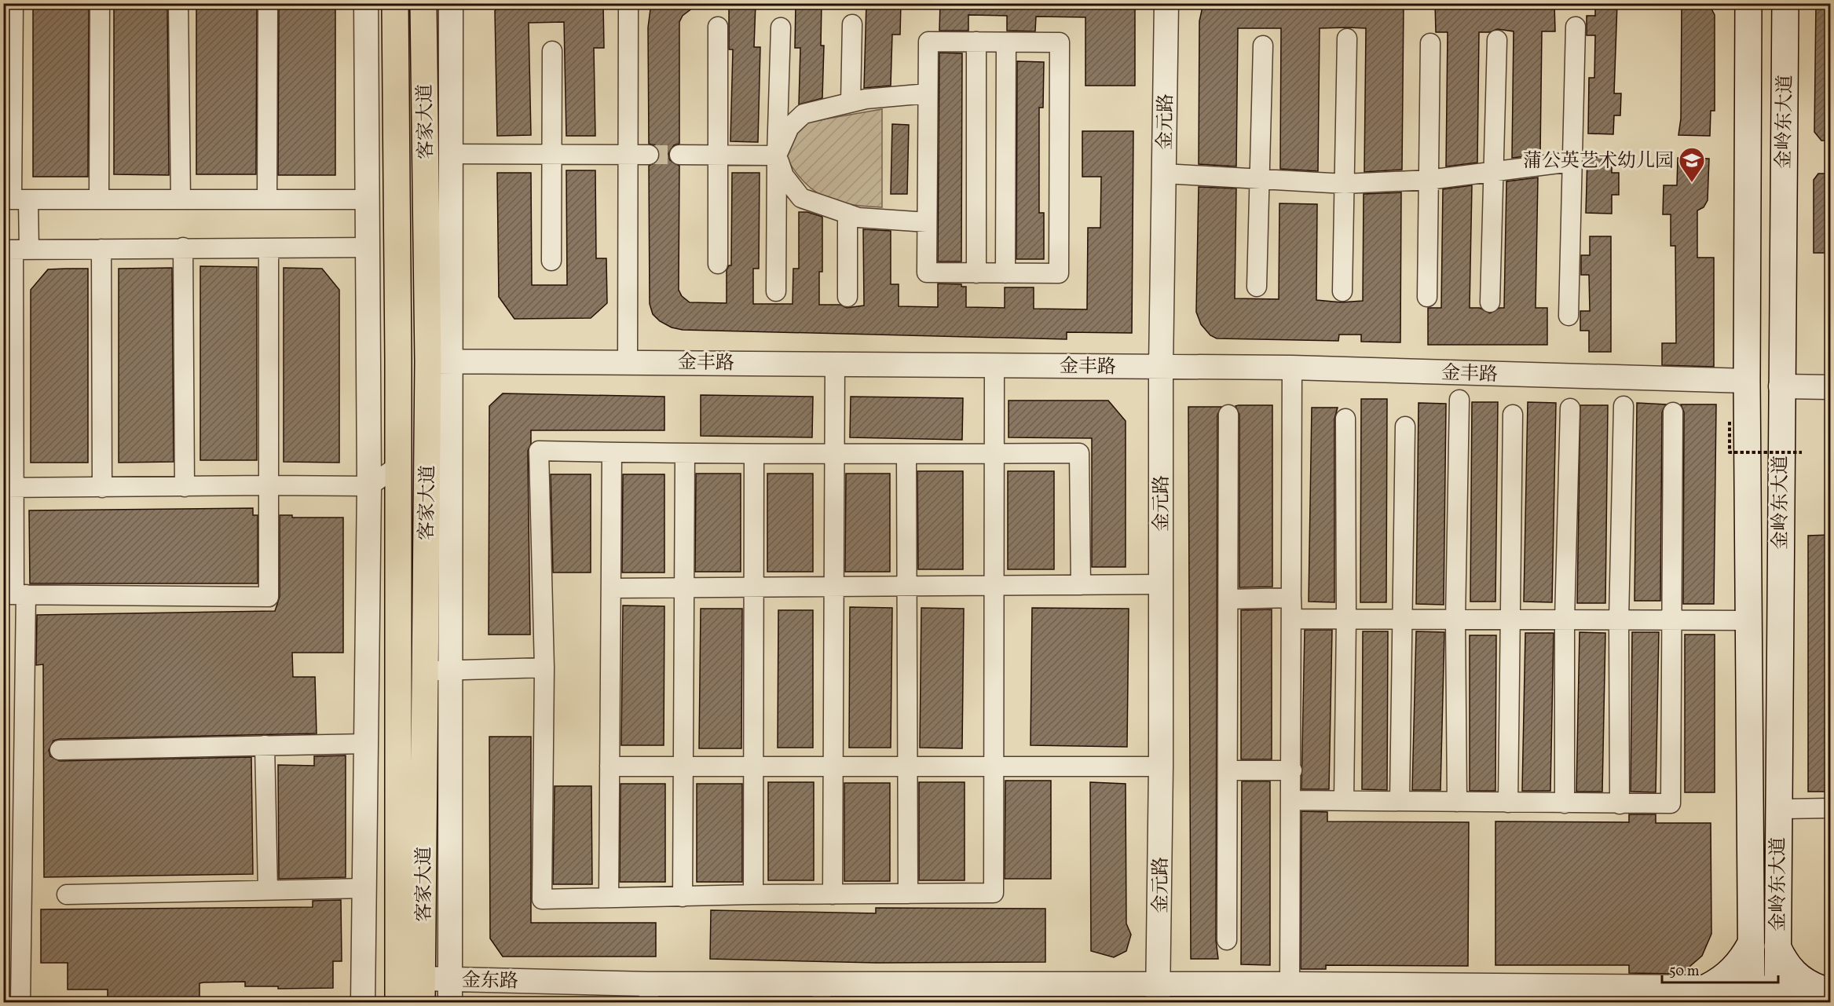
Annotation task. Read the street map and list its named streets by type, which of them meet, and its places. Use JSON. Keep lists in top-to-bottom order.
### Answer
{
  "streets": {
    "main road": ["客家大道", "金岭东大道"],
    "street": ["金元路", "金丰路", "金东路"]
  },
  "crossings": [
    ["客家大道", "金丰路"],
    ["客家大道", "金东路"],
    ["金元路", "金丰路"],
    ["金元路", "金东路"],
    ["金岭东大道", "金丰路"],
    ["金岭东大道", "金东路"]
  ],
  "places": {
    "school or university": ["蒲公英艺术幼儿园"]
  },
  "scale_bar": "50 m"
}
